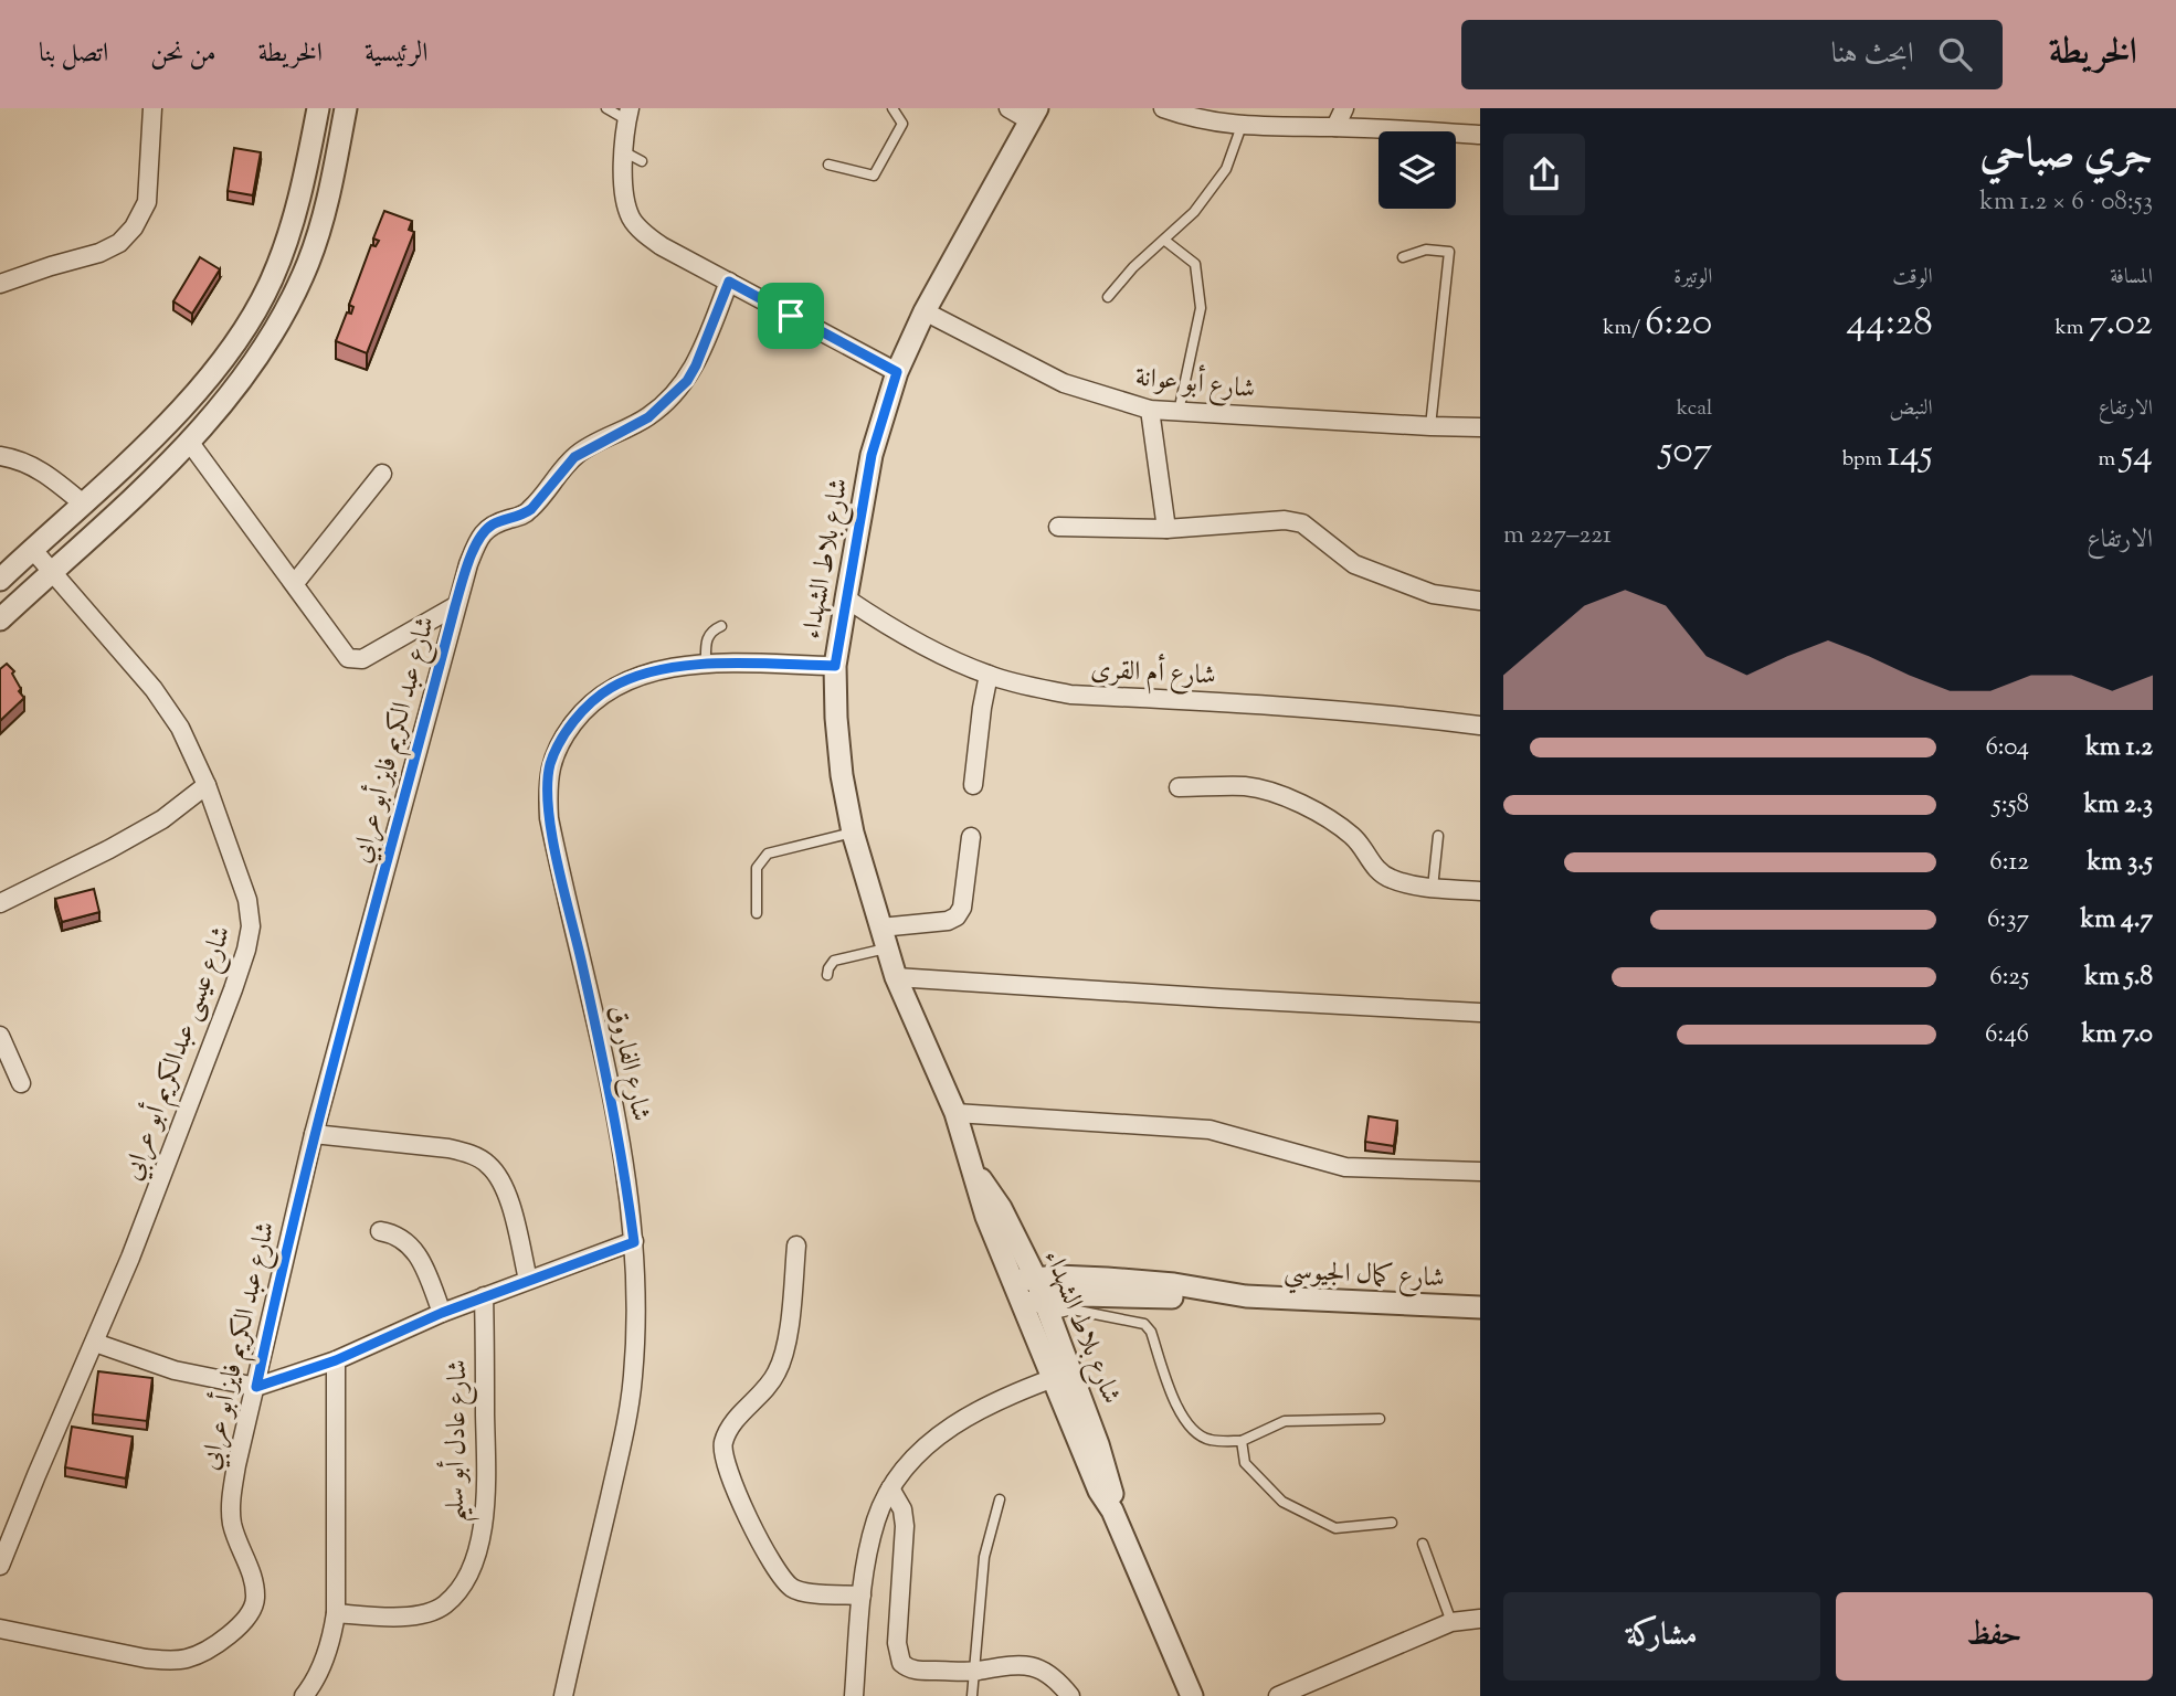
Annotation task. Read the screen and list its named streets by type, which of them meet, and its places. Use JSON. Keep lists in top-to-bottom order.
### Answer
{
  "streets": {
    "street": [
      "شارع أبو عوانة",
      "شارع بلاط الشهداء",
      "شارع أم القرى",
      "شارع عبد الكريم فايز أبو عرابي",
      "شارع عيسى عبدالكريم أبو عرابي",
      "شارع الفاروق",
      "شارع كمال الجيوسي",
      "شارع عادل أبو سليم"
    ]
  },
  "crossings": [
    ["شارع أبو عوانة", "شارع بلاط الشهداء"],
    ["شارع بلاط الشهداء", "شارع أم القرى"],
    ["شارع بلاط الشهداء", "شارع الفاروق"],
    ["شارع بلاط الشهداء", "شارع كمال الجيوسي"]
  ],
  "page": {
    "header": "الخريطة",
    "search": "ابحث هنا",
    "nav": [
      "الرئيسية",
      "الخريطة",
      "من نحن",
      "اتصل بنا"
    ],
    "heading": ["جري صباحي", "08:53 · 6 × 1.2 km"],
    "stats": [
      ["المسافة", "7.02 km"],
      ["الوقت", "44:28"],
      ["الوتيرة", "6:20 /km"],
      ["الارتفاع", "54 m"],
      ["النبض", "145 bpm"],
      ["kcal", "507"]
    ],
    "chart": ["الارتفاع", "221–227 m"],
    "list": [
      {
        "name": "1.2 km",
        "note": "6:04"
      },
      {
        "name": "2.3 km",
        "note": "5:58"
      },
      {
        "name": "3.5 km",
        "note": "6:12"
      },
      {
        "name": "4.7 km",
        "note": "6:37"
      },
      {
        "name": "5.8 km",
        "note": "6:25"
      },
      {
        "name": "7.0 km",
        "note": "6:46"
      }
    ],
    "buttons": ["حفظ", "مشاركة"]
  }
}
